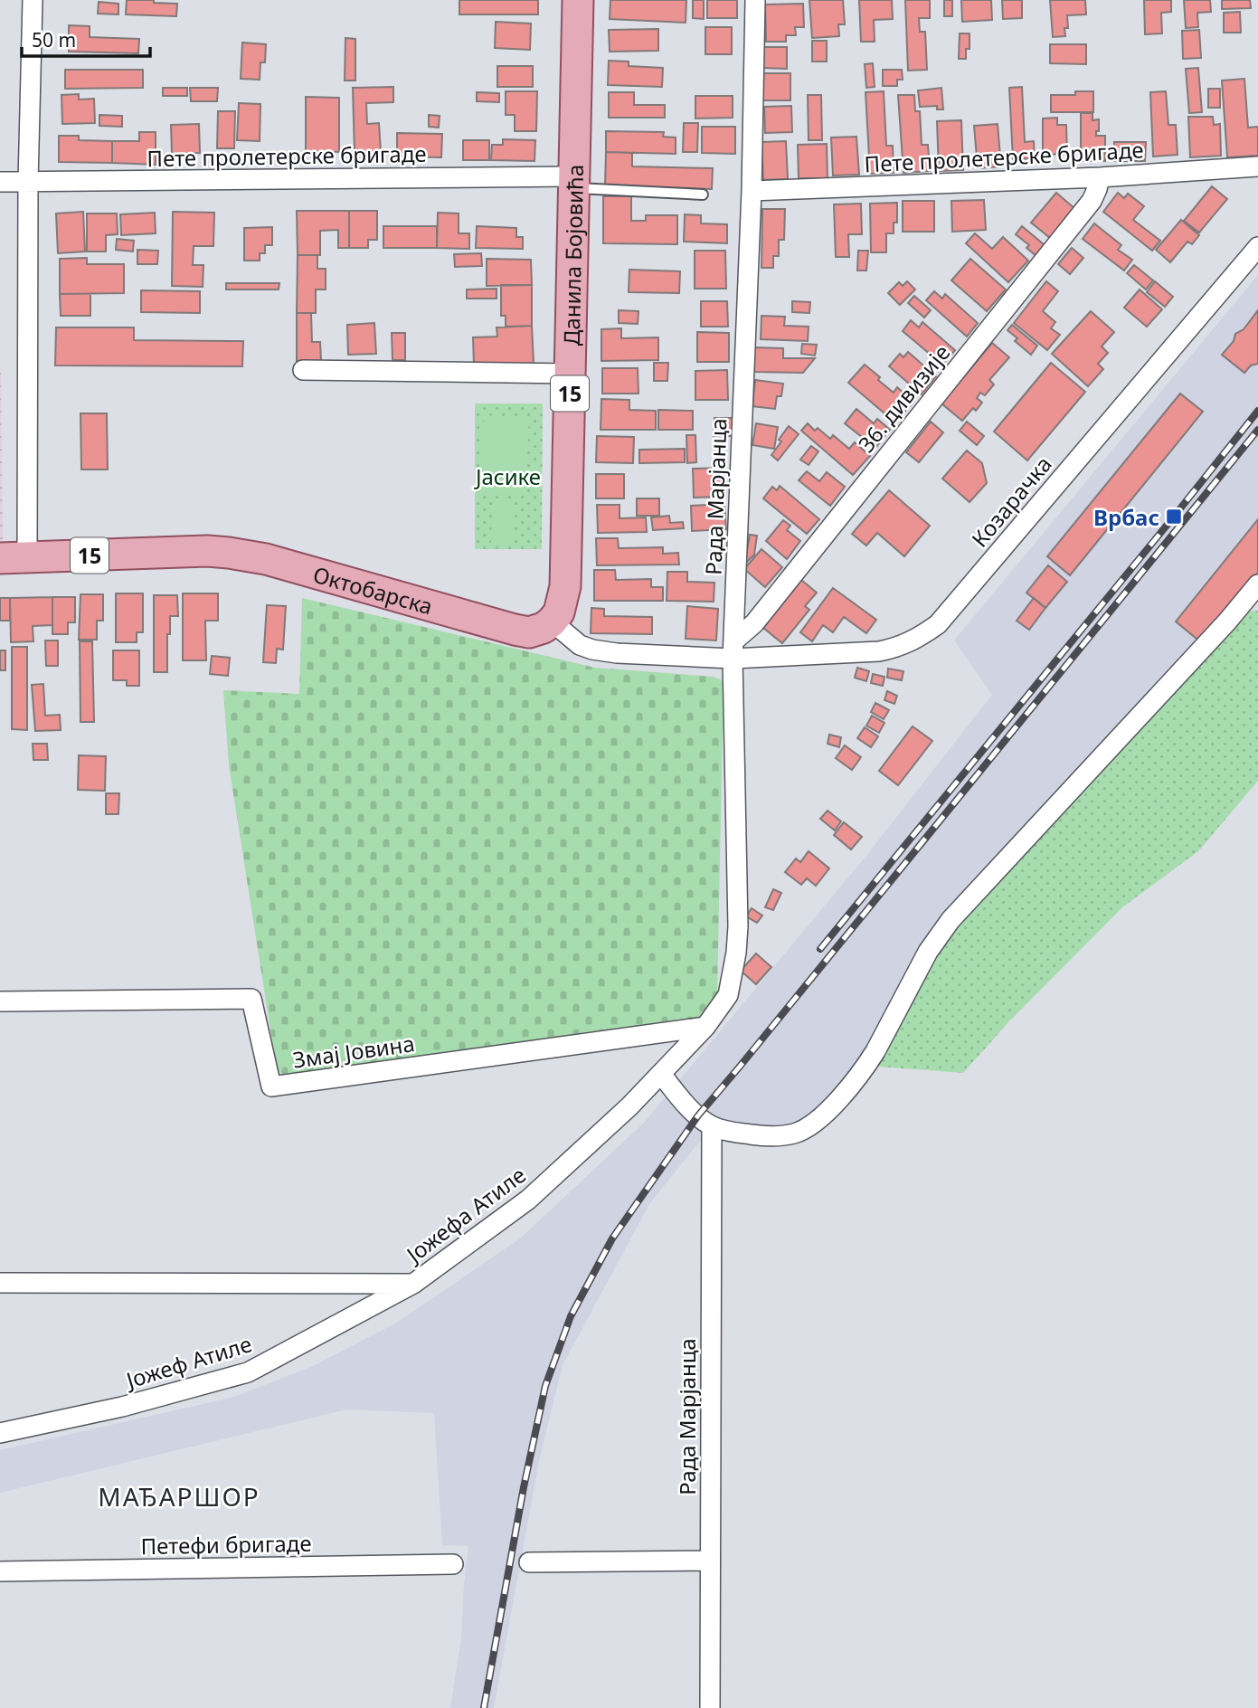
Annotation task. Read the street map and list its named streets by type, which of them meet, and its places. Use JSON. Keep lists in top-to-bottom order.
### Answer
{
  "streets": {
    "main road": ["Данила Бојовића", "15", "Октобарска"],
    "street": [
      "Пете пролетерске бригаде",
      "36. дивизије",
      "Рада Марјанца",
      "Козарачка",
      "Змај Јовина",
      "Јожефа Атиле",
      "Јожеф Атиле",
      "Петефи бригаде"
    ]
  },
  "crossings": [
    ["Пете пролетерске бригаде", "Данила Бојовића"],
    ["Пете пролетерске бригаде", "36. дивизије"],
    ["Пете пролетерске бригаде", "Рада Марјанца"],
    ["Данила Бојовића", "Октобарска"],
    ["36. дивизије", "Рада Марјанца"],
    ["36. дивизије", "Козарачка"],
    ["Рада Марјанца", "Козарачка"],
    ["Рада Марјанца", "Јожефа Атиле"],
    ["Змај Јовина", "Јожефа Атиле"],
    ["Јожефа Атиле", "Јожеф Атиле"]
  ],
  "districts": ["МАЂАРШОР"],
  "parks": ["Јасике"],
  "places": {
    "transit": ["Врбас"]
  },
  "scale_bar": "50 m"
}
